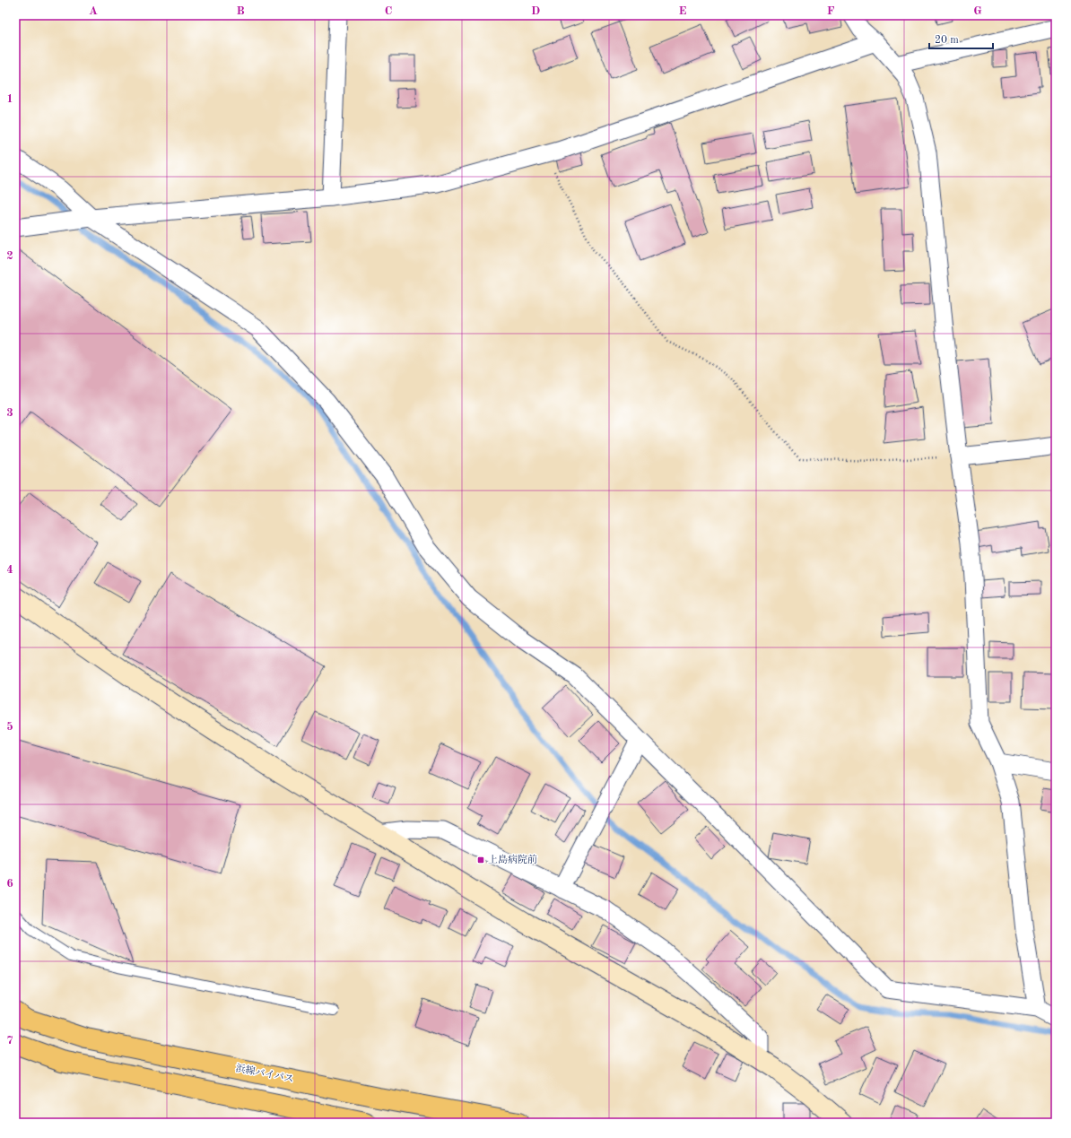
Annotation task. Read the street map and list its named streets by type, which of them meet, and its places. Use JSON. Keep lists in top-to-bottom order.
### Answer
{
  "streets": {
    "highway": ["浜線バイパス"]
  },
  "places": {
    "transit": ["上島病院前"]
  },
  "scale_bar": "20 m",
  "grid": {
    "columns": [
      "A",
      "B",
      "C",
      "D",
      "E",
      "F",
      "G"
    ],
    "rows": [
      "1",
      "2",
      "3",
      "4",
      "5",
      "6",
      "7"
    ]
  }
}
